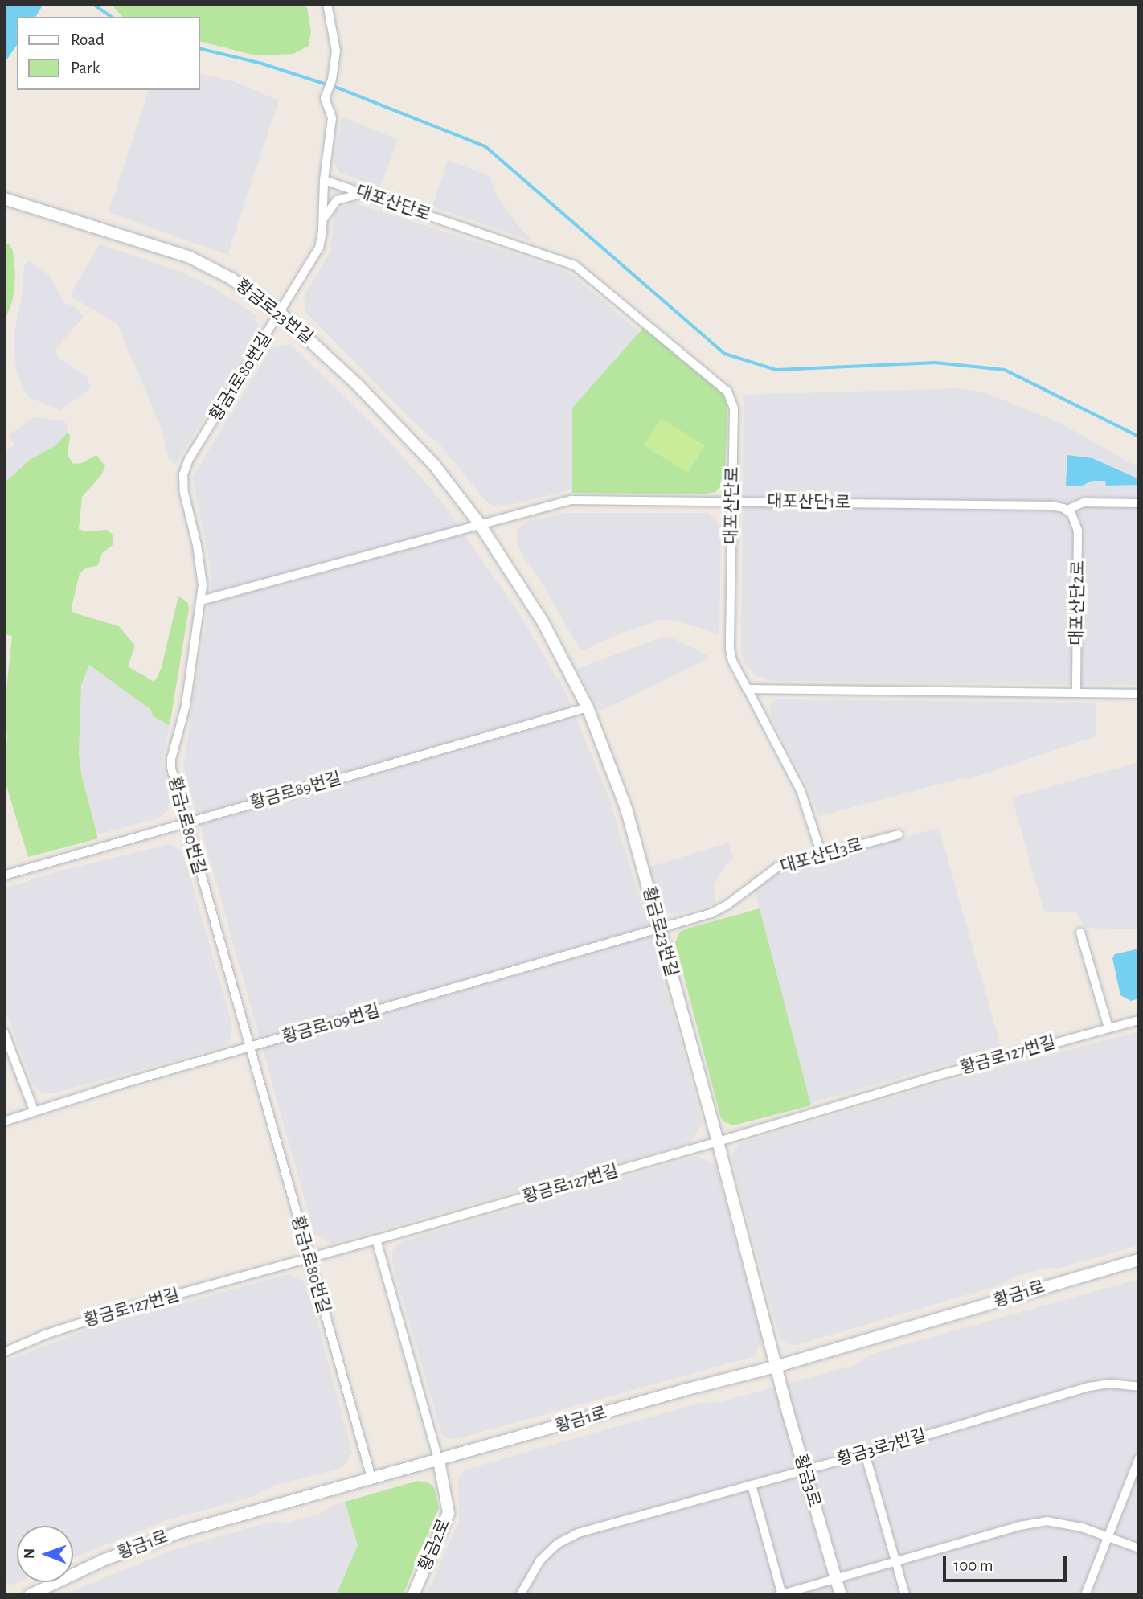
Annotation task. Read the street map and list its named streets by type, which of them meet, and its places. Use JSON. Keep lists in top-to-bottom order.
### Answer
{
  "streets": {
    "street": [
      "대포산단로",
      "황금로23번길",
      "황금1로80번길",
      "대포산단1로",
      "대포산단2로",
      "황금로89번길",
      "대포산단3로",
      "황금로109번길",
      "황금로127번길",
      "황금1로",
      "황금3로7번길",
      "황금3로",
      "황금2로"
    ]
  },
  "crossings": [
    ["대포산단로", "황금1로80번길"],
    ["대포산단로", "대포산단1로"],
    ["대포산단로", "대포산단3로"],
    ["황금로23번길", "황금1로80번길"],
    ["황금로23번길", "대포산단1로"],
    ["황금로23번길", "황금로89번길"],
    ["황금로23번길", "대포산단3로"],
    ["황금로23번길", "황금로109번길"],
    ["황금로23번길", "황금로127번길"],
    ["황금로23번길", "황금1로"],
    ["황금로23번길", "황금3로"],
    ["황금1로80번길", "황금로89번길"],
    ["황금1로80번길", "황금로109번길"],
    ["황금1로80번길", "황금로127번길"],
    ["황금1로80번길", "황금1로"],
    ["대포산단1로", "대포산단2로"],
    ["대포산단3로", "황금로109번길"],
    ["황금1로", "황금3로"],
    ["황금1로", "황금2로"],
    ["황금3로7번길", "황금3로"]
  ],
  "legend": ["Road", "Park"],
  "scale_bar": "100 m",
  "north": "left"
}
